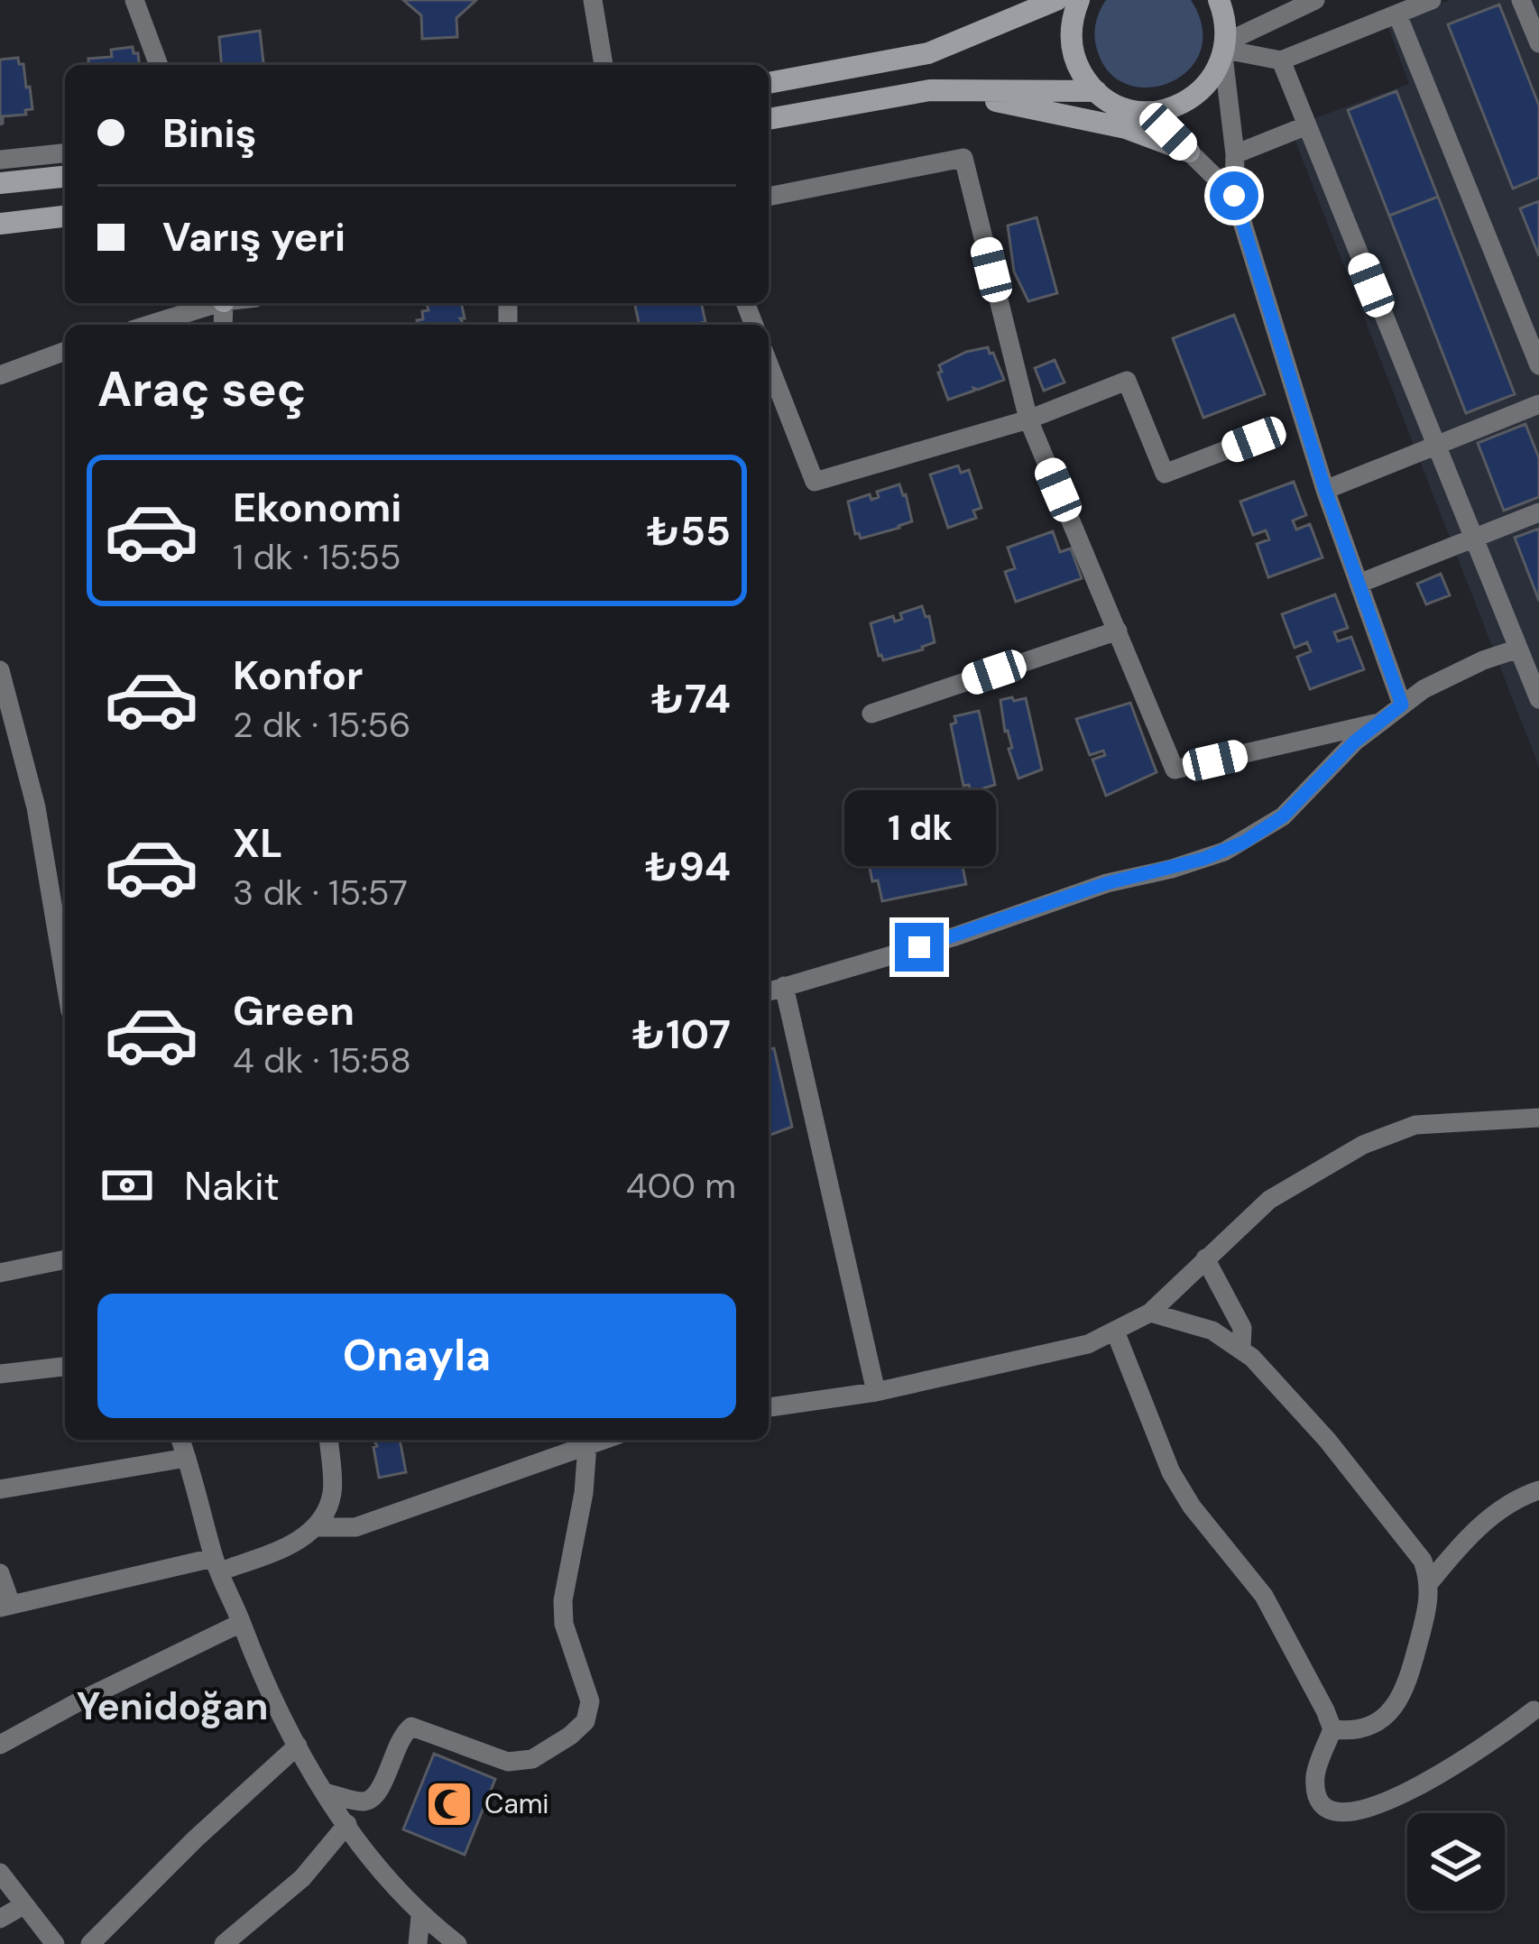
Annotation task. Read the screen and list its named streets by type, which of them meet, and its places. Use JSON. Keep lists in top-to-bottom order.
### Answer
{
  "districts": ["Yenidoğan"],
  "places": {
    "mosque": ["Cami"]
  },
  "page": {
    "banner": ["Biniş", "Varış yeri"],
    "heading": "Araç seç",
    "list": [
      {
        "name": "Ekonomi",
        "note": "1 dk · 15:55",
        "value": "₺55"
      },
      {
        "name": "Konfor",
        "note": "2 dk · 15:56",
        "value": "₺74"
      },
      {
        "name": "XL",
        "note": "3 dk · 15:57",
        "value": "₺94"
      },
      {
        "name": "Green",
        "note": "4 dk · 15:58",
        "value": "₺107"
      }
    ],
    "bubble": "1 dk",
    "pay": ["Nakit", "400 m"],
    "buttons": "Onayla"
  }
}
